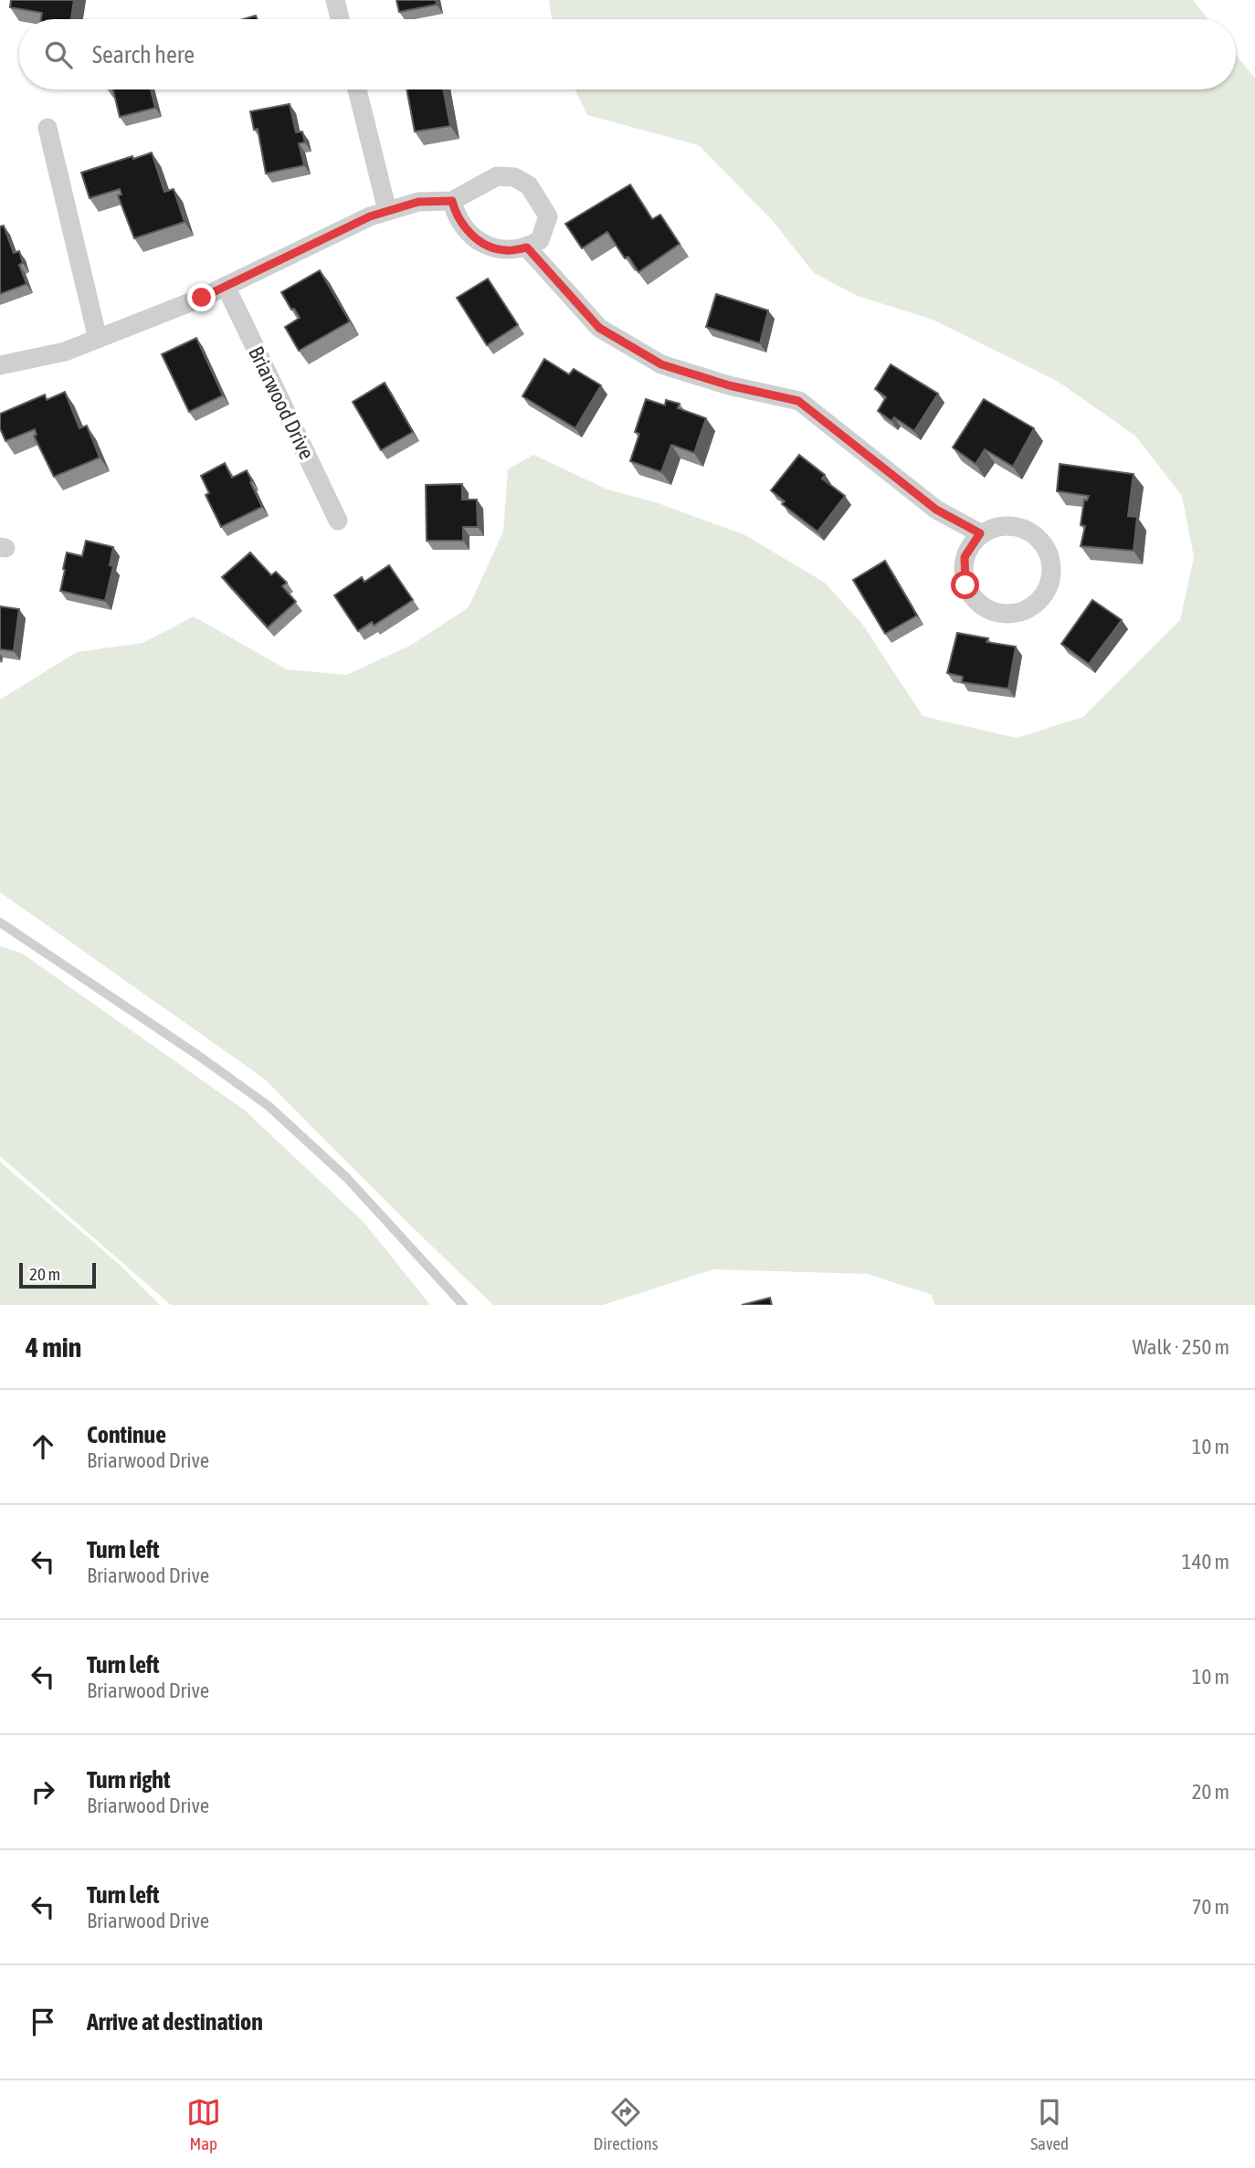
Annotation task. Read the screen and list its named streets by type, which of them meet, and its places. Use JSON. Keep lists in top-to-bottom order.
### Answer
{
  "streets": {
    "street": ["Briarwood Drive"]
  },
  "scale_bar": "20 m",
  "page": {
    "search": "Search here",
    "scale": "20 m",
    "heading": ["4 min", "Walk · 250 m"],
    "list": [
      ["Continue", "Briarwood Drive", "10 m"],
      ["Turn left", "Briarwood Drive", "140 m"],
      ["Turn left", "Briarwood Drive", "10 m"],
      ["Turn right", "Briarwood Drive", "20 m"],
      ["Turn left", "Briarwood Drive", "70 m"],
      "Arrive at destination"
    ],
    "nav": ["Map", "Directions", "Saved"]
  }
}
